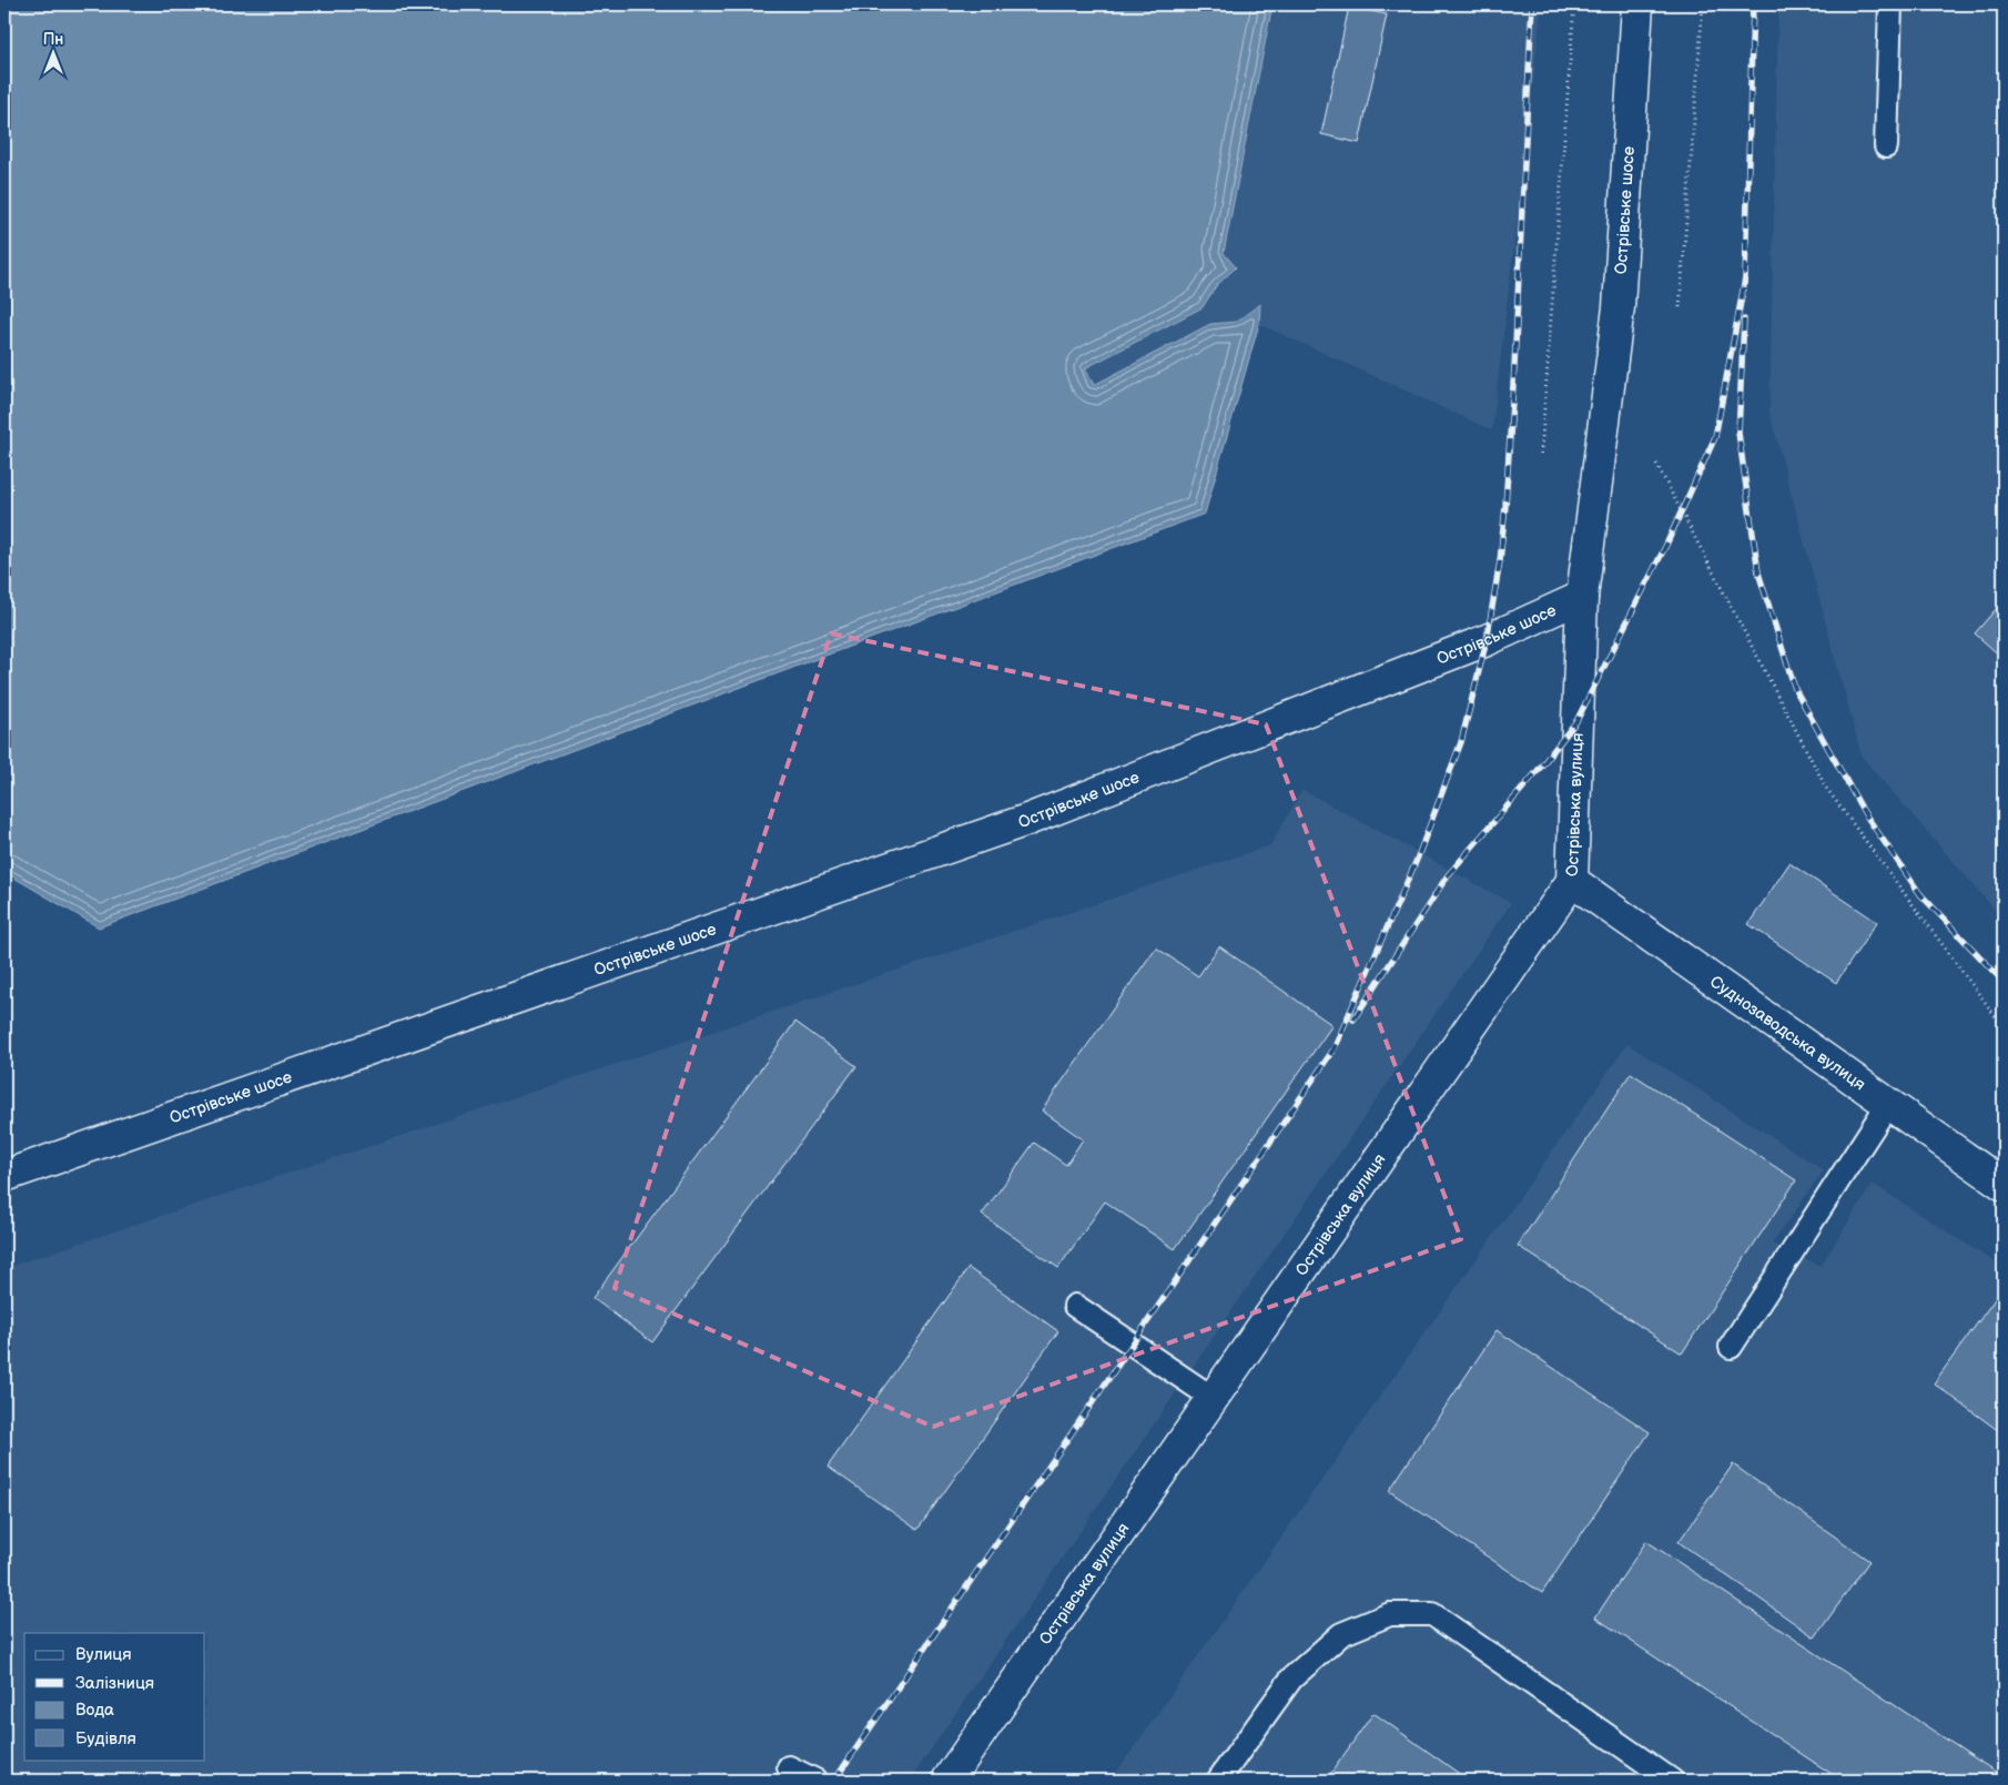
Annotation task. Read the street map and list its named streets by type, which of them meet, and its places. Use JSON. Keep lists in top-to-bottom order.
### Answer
{
  "streets": {
    "street": ["Острівське шосе", "Острівська вулиця", "Суднозаводська вулиця"]
  },
  "crossings": [
    ["Острівське шосе", "Острівська вулиця"],
    ["Острівська вулиця", "Суднозаводська вулиця"]
  ],
  "legend": [
    "Вулиця",
    "Залізниця",
    "Вода",
    "Будівля"
  ],
  "north": "top"
}
